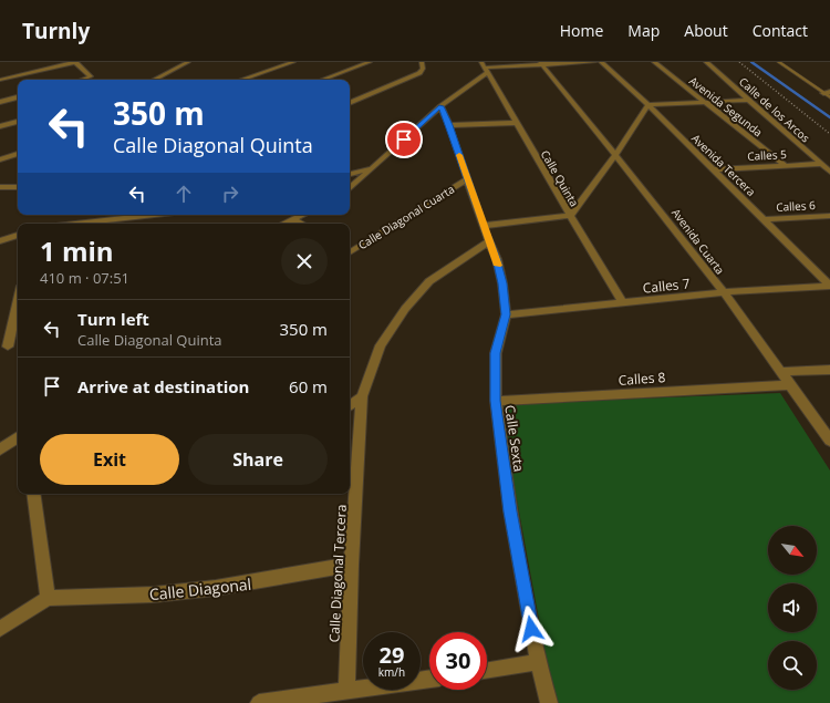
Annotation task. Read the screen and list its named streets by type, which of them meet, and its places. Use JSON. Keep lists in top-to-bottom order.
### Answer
{
  "streets": {
    "street": [
      "Avenida Segunda",
      "Calle de los Arcos",
      "Calles 5",
      "Avenida Tercera",
      "Calle Quinta",
      "Calles 6",
      "Calle Diagonal Cuarta",
      "Avenida Cuarta",
      "Calles 7",
      "Calles 8",
      "Calle Sexta",
      "Calle Diagonal Tercera",
      "Calle Diagonal"
    ]
  },
  "crossings": [
    ["Avenida Segunda", "Calles 5"],
    ["Calle de los Arcos", "Calles 5"],
    ["Calles 5", "Avenida Tercera"],
    ["Avenida Tercera", "Calles 6"],
    ["Avenida Tercera", "Calles 7"],
    ["Calle Quinta", "Calles 7"],
    ["Calle Diagonal Cuarta", "Calle Sexta"],
    ["Avenida Cuarta", "Calles 7"],
    ["Avenida Cuarta", "Calles 8"],
    ["Calles 7", "Calle Sexta"],
    ["Calles 8", "Calle Sexta"],
    ["Calle Sexta", "Calle Diagonal Tercera"],
    ["Calle Diagonal Tercera", "Calle Diagonal"]
  ],
  "north": "bottom right",
  "page": {
    "header": "Turnly",
    "nav": [
      "Home",
      "Map",
      "About",
      "Contact"
    ],
    "turn": ["350 m", "Calle Diagonal Quinta"],
    "heading": ["1 min", "410 m · 07:51"],
    "list": [
      {
        "name": "Turn left",
        "note": "Calle Diagonal Quinta",
        "value": "350 m"
      },
      {
        "name": "Arrive at destination",
        "value": "60 m"
      }
    ],
    "buttons": ["Exit", "Share"],
    "speed": "29 km/h",
    "limit": "30"
  }
}
